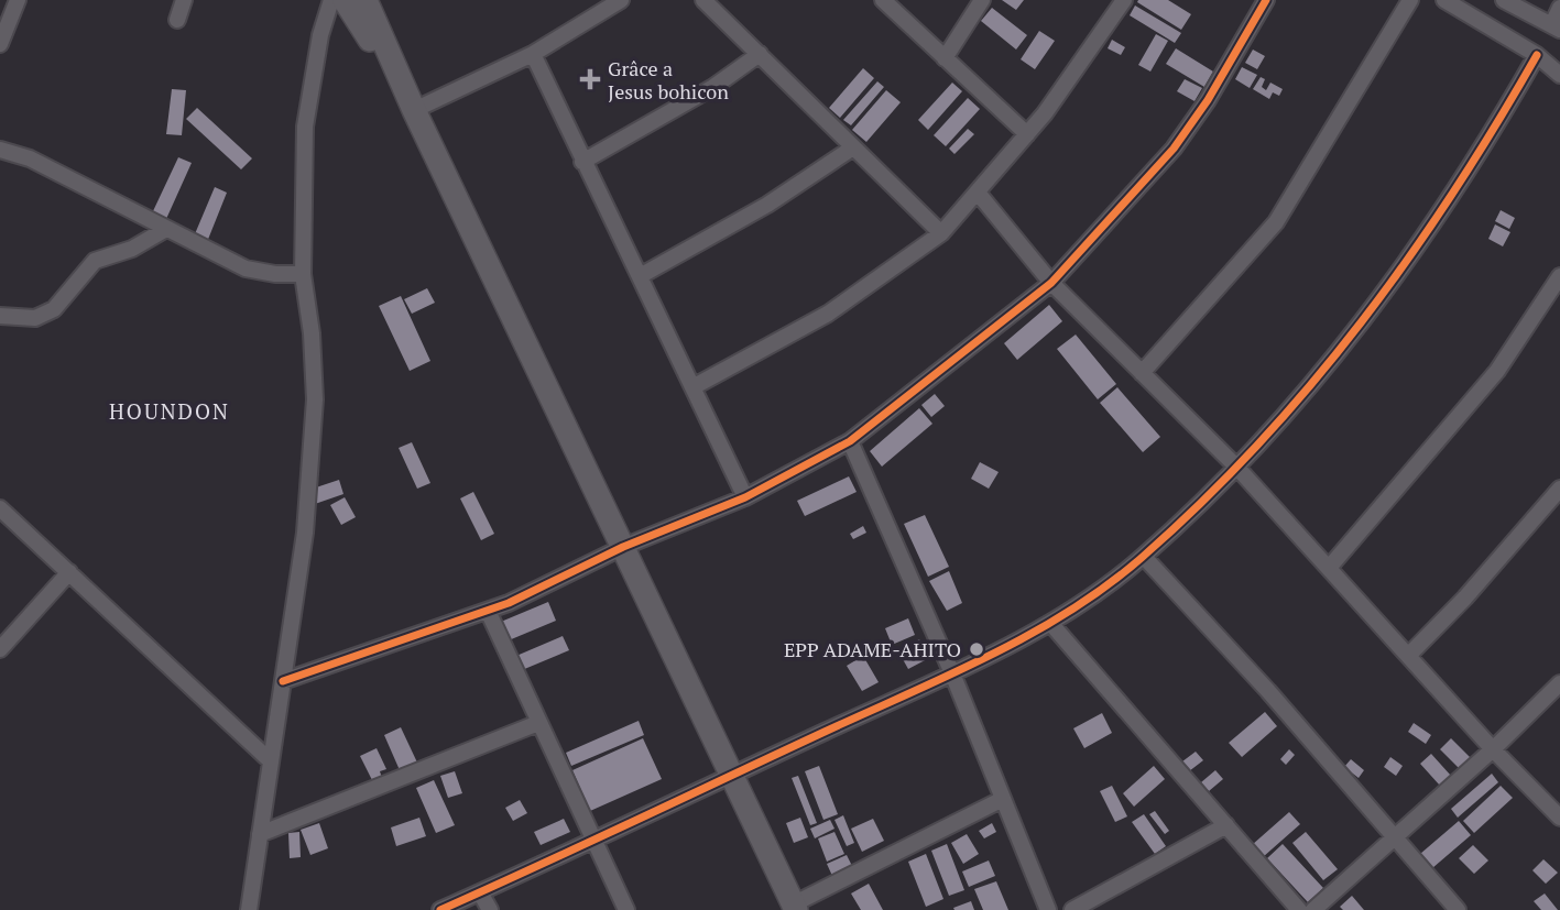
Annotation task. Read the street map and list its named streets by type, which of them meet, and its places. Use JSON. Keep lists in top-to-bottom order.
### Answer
{
  "districts": ["HOUNDON"],
  "places": {
    "health": ["Grâce a Jesus bohicon"],
    "other": ["EPP ADAME-AHITO"]
  }
}
